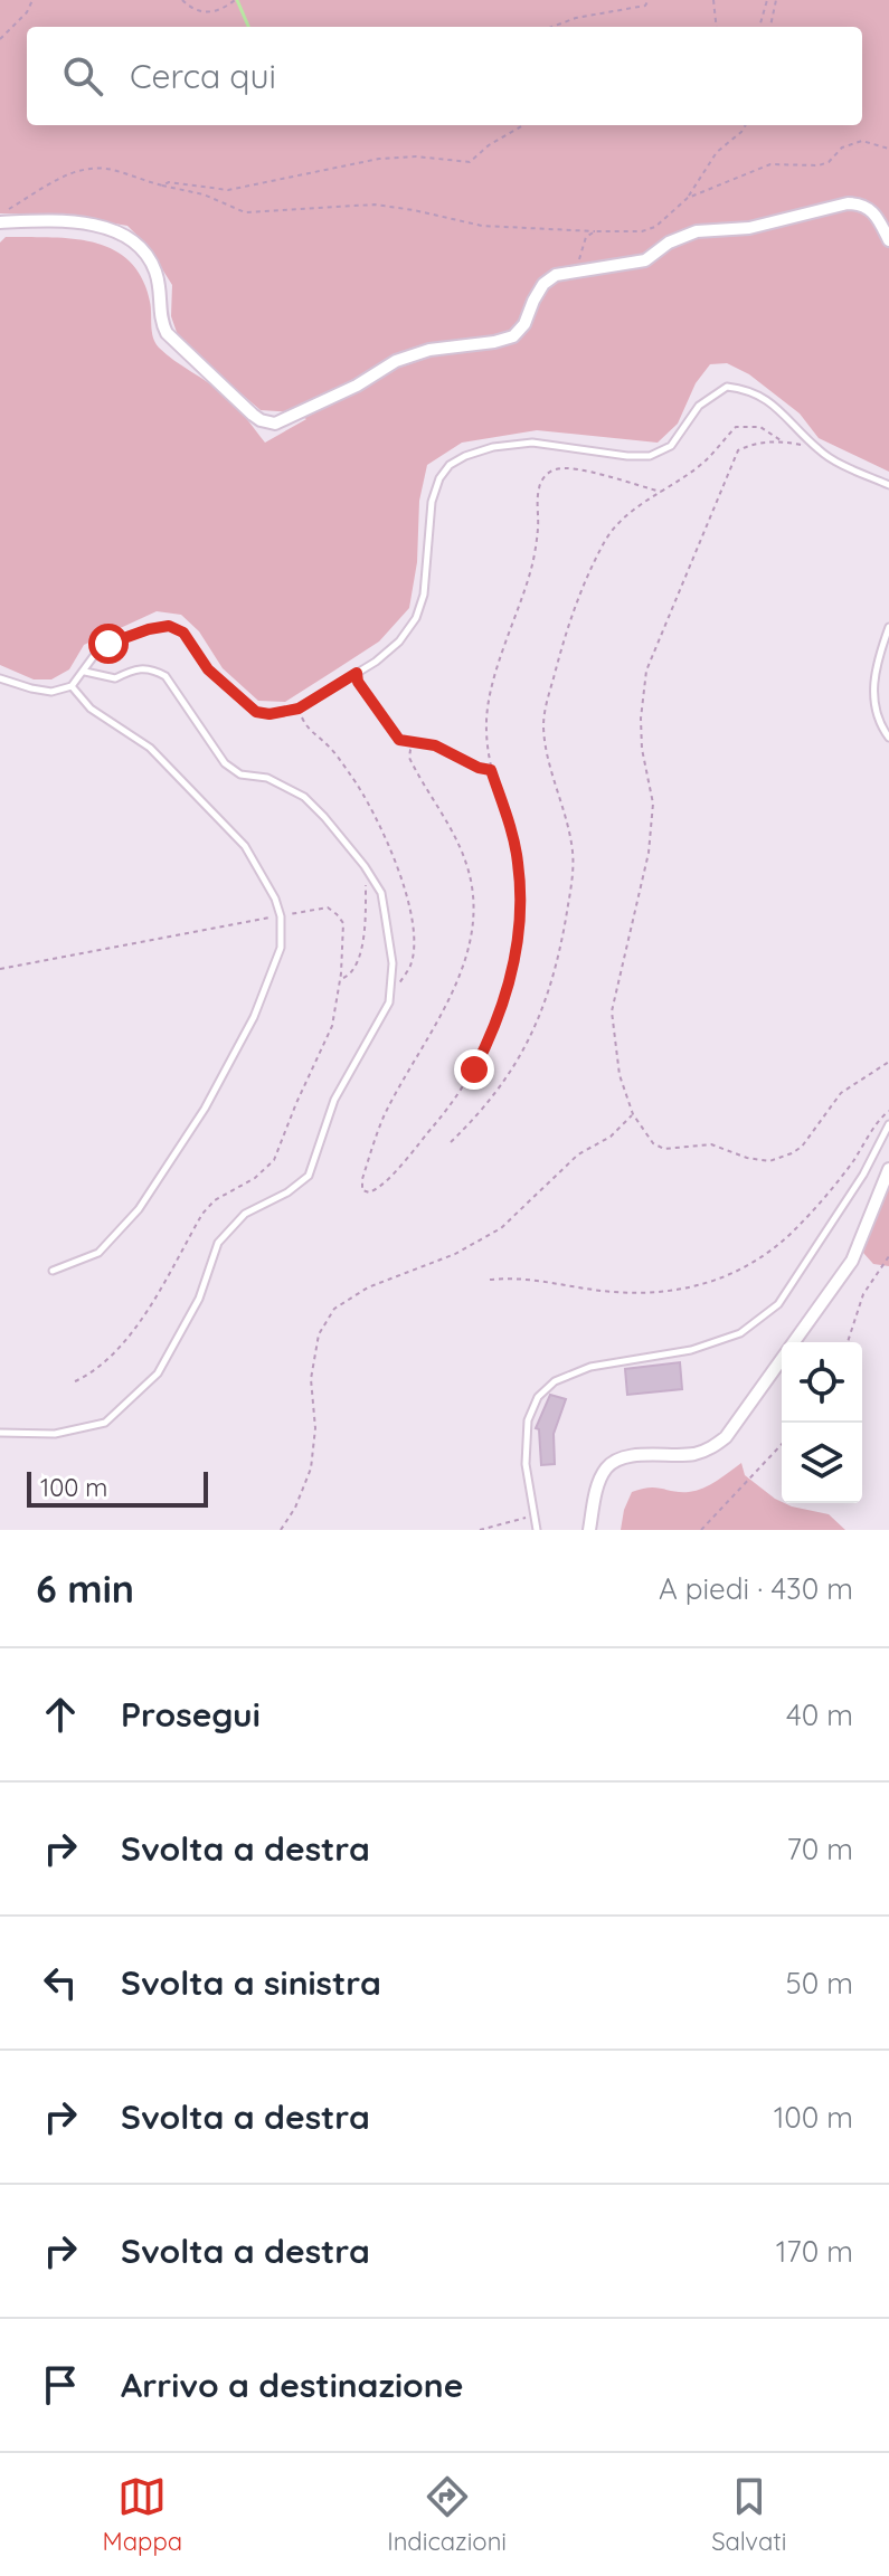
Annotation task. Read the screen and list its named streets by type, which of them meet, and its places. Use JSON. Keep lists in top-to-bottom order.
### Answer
{
  "scale_bar": "100 m",
  "page": {
    "search": "Cerca qui",
    "scale": "100 m",
    "heading": ["6 min", "A piedi · 430 m"],
    "list": [
      ["Prosegui", "40 m"],
      ["Svolta a destra", "70 m"],
      ["Svolta a sinistra", "50 m"],
      ["Svolta a destra", "100 m"],
      ["Svolta a destra", "170 m"],
      "Arrivo a destinazione"
    ],
    "nav": ["Mappa", "Indicazioni", "Salvati"]
  }
}
